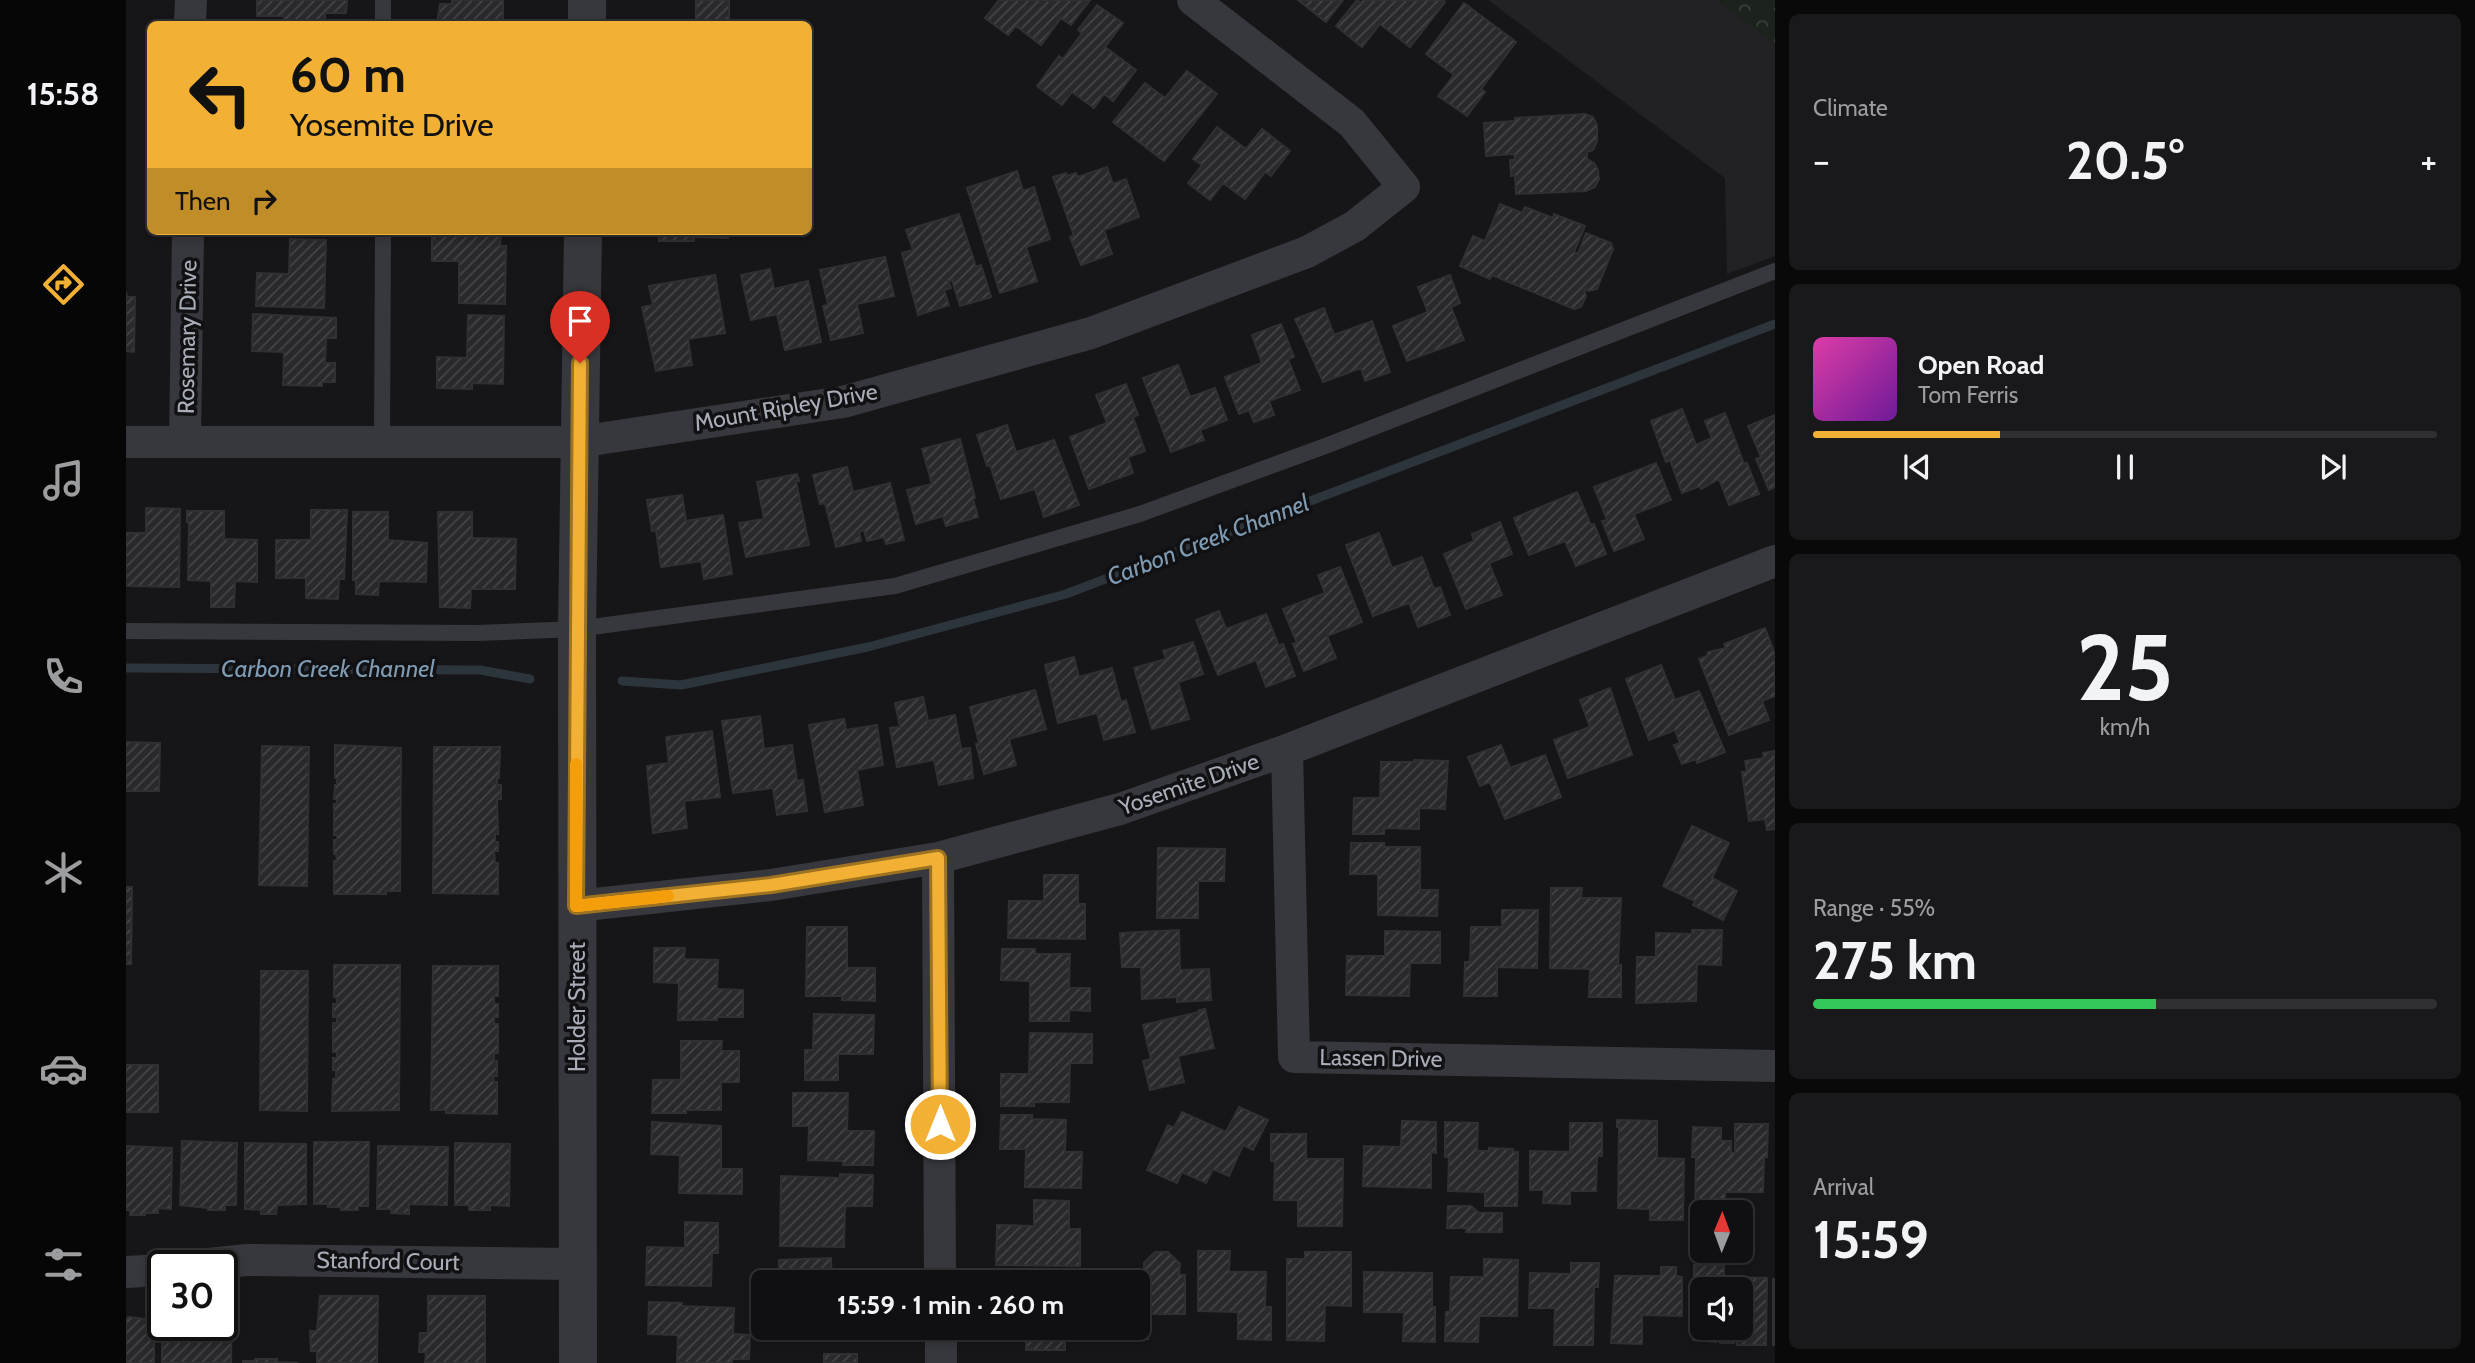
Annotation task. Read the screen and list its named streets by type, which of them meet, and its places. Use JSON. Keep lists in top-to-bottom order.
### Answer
{
  "streets": {
    "street": [
      "Rosemary Drive",
      "Mount Ripley Drive",
      "Yosemite Drive",
      "Holder Street",
      "Lassen Drive",
      "Stanford Court"
    ]
  },
  "crossings": [
    ["Rosemary Drive", "Mount Ripley Drive"],
    ["Mount Ripley Drive", "Holder Street"],
    ["Yosemite Drive", "Holder Street"],
    ["Yosemite Drive", "Lassen Drive"],
    ["Holder Street", "Stanford Court"]
  ],
  "water": ["Carbon Creek Channel"],
  "north": "top",
  "page": {
    "tabs": "15:58",
    "tile": [
      "Climate",
      ["25", "km/h"],
      ["Range · 55%", "275 km"],
      ["Arrival", "15:59"]
    ],
    "turn": ["60 m", "Yosemite Drive"],
    "heat": ["−", "20.5°", "+"],
    "then": "Then",
    "song": ["Open Road", "Tom Ferris"],
    "limit": "30",
    "trip": "15:59 · 1 min · 260 m"
  }
}
